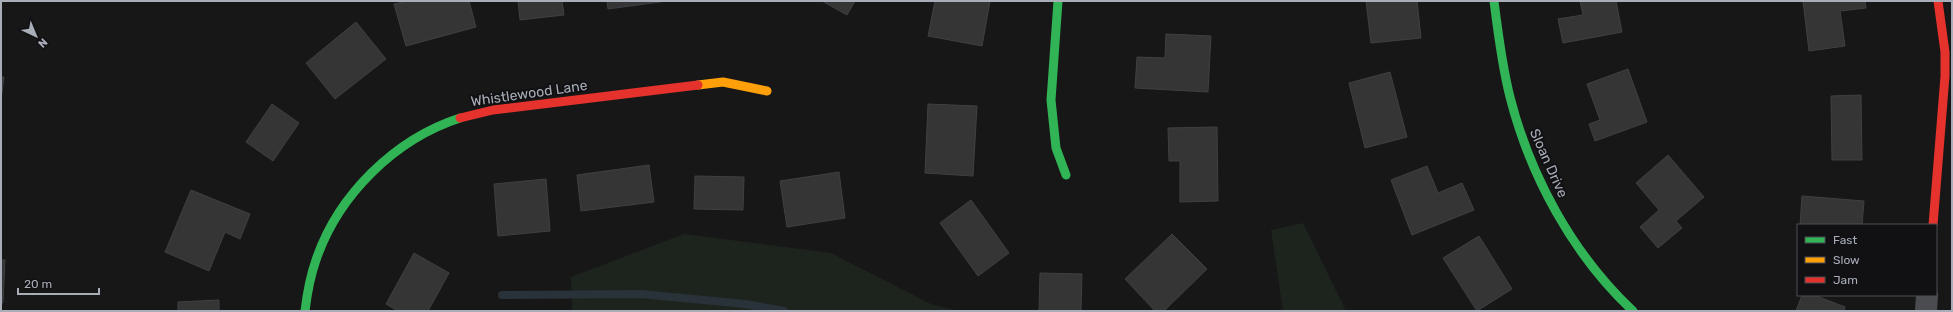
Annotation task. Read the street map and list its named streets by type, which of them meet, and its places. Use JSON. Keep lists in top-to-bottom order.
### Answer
{
  "streets": {
    "street": ["Whistlewood Lane", "Sloan Drive"]
  },
  "legend": ["Fast", "Slow", "Jam"],
  "scale_bar": "20 m",
  "north": "bottom right"
}
